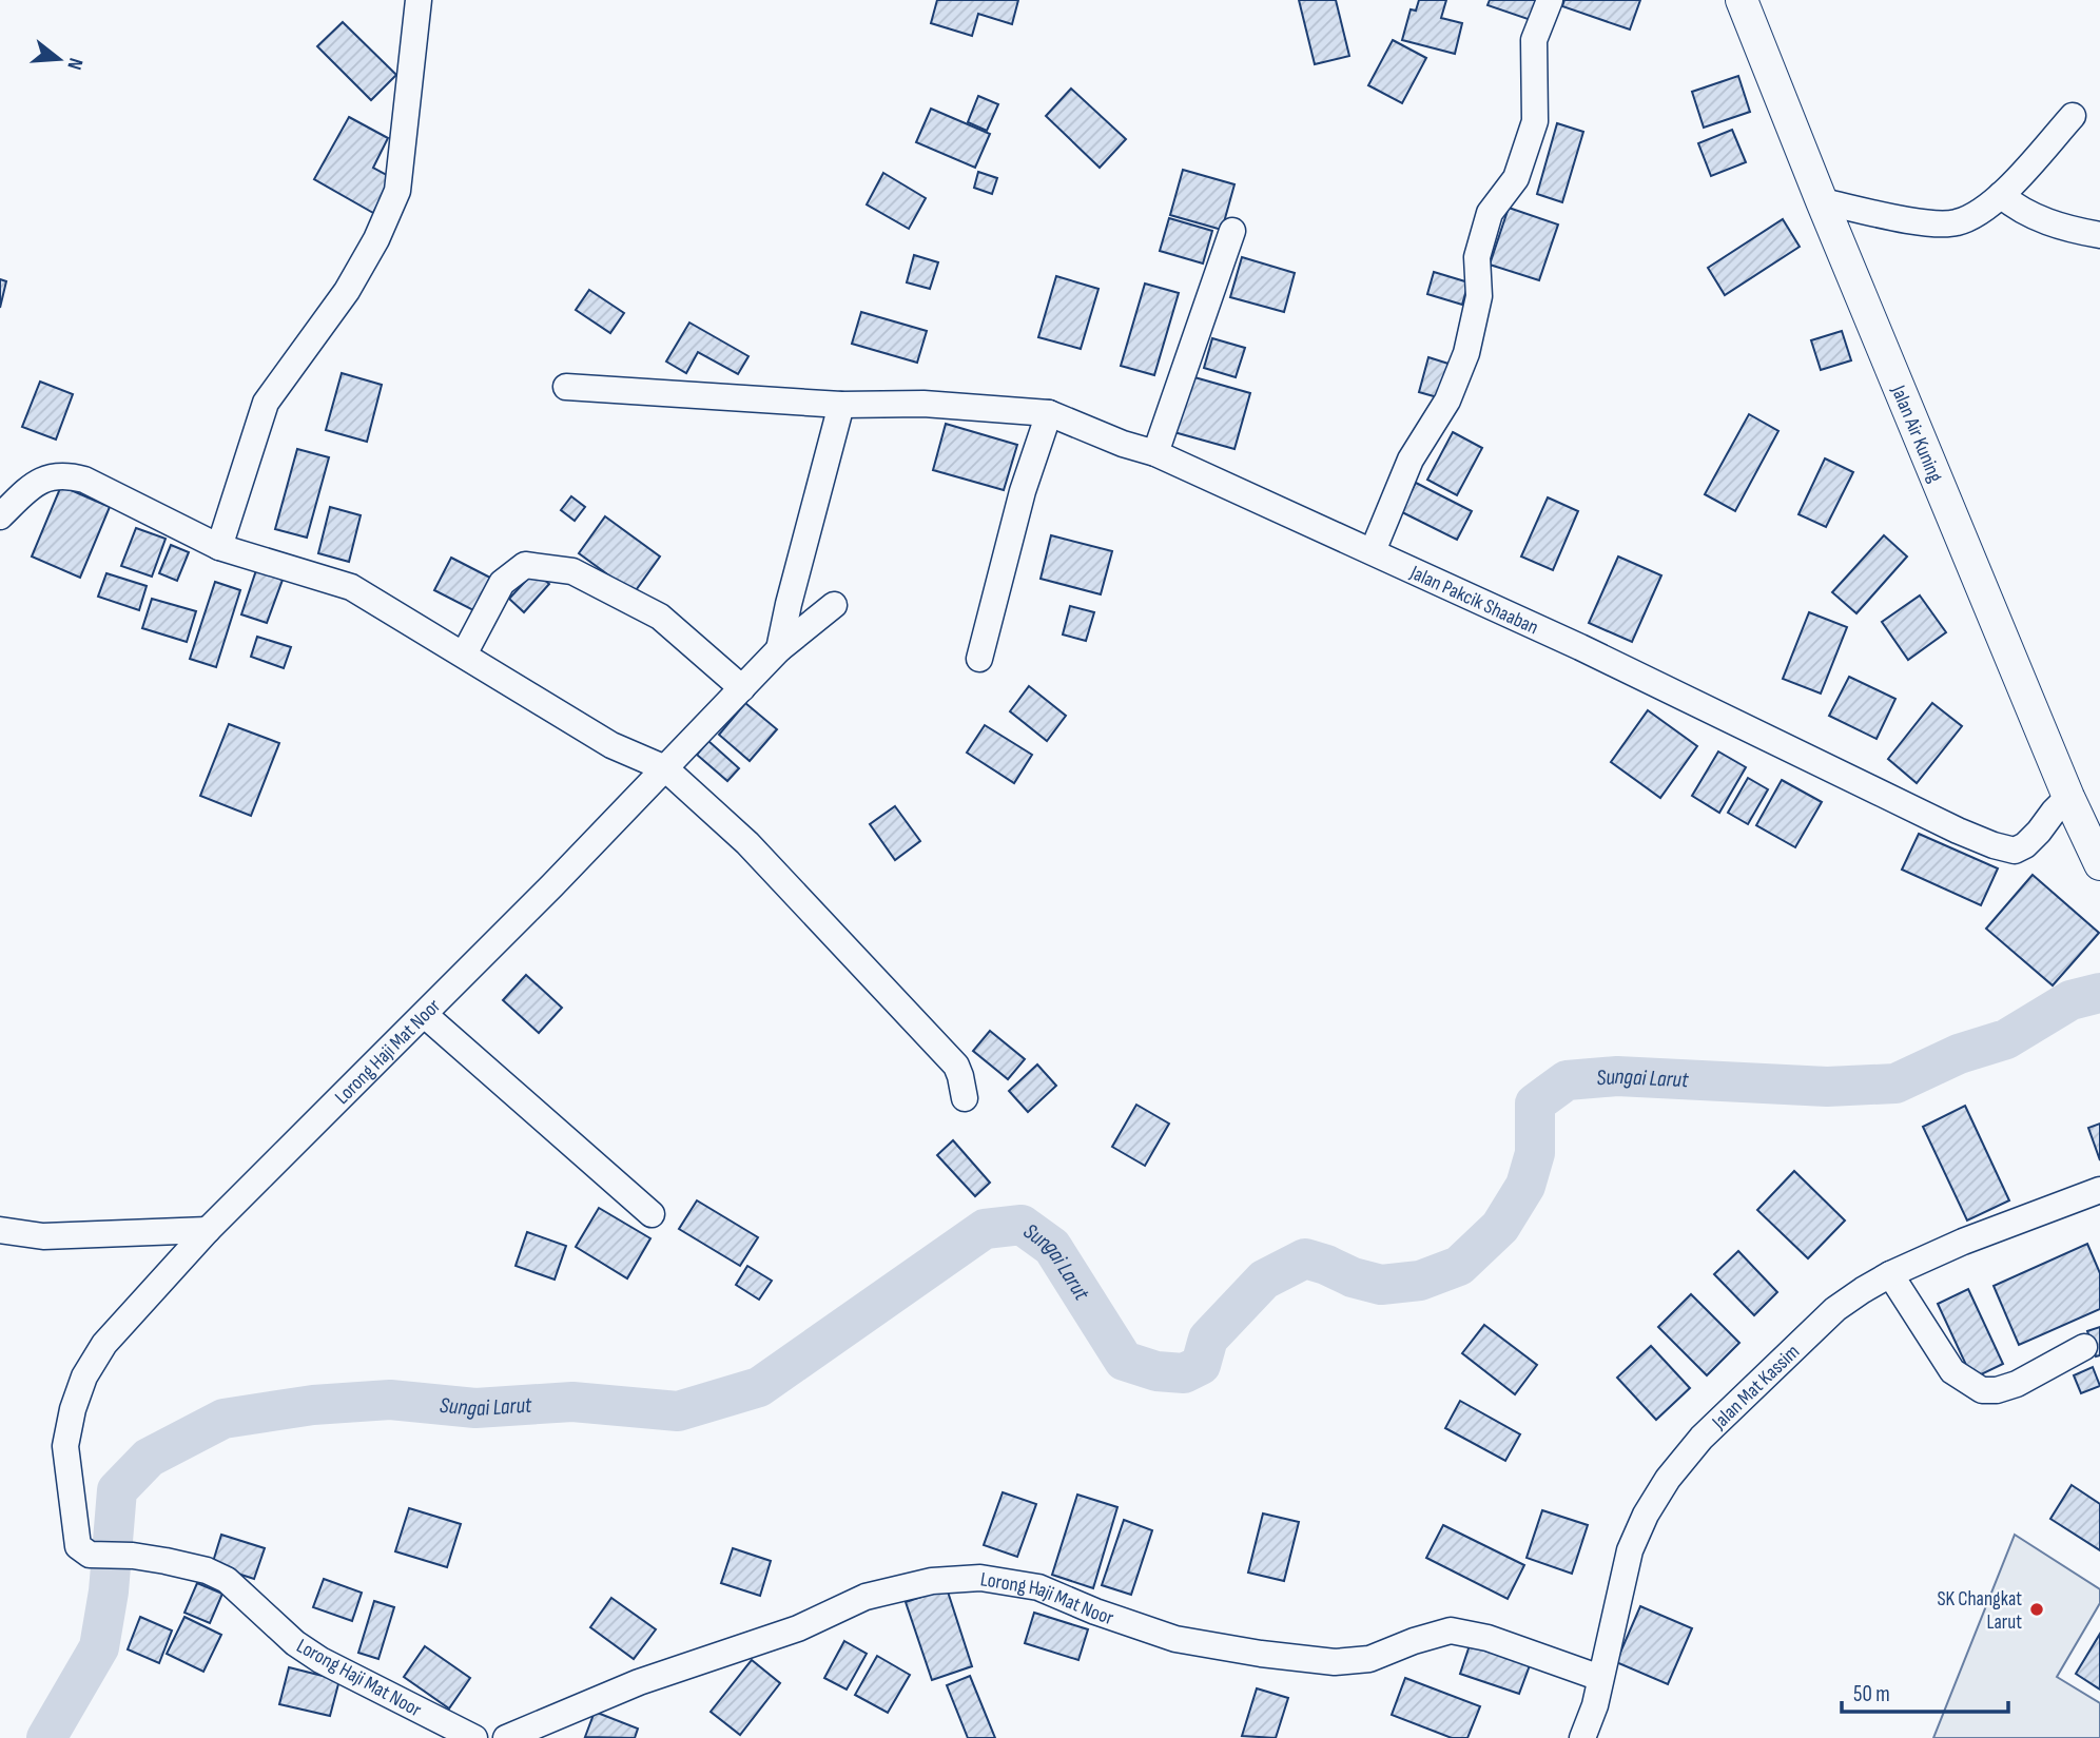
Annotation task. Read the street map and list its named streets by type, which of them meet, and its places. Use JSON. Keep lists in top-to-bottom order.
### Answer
{
  "streets": {
    "main road": ["Jalan Air Kuning"],
    "street": ["Jalan Pakcik Shaaban", "Lorong Haji Mat Noor", "Jalan Mat Kassim"]
  },
  "crossings": [
    ["Jalan Air Kuning", "Jalan Pakcik Shaaban"],
    ["Lorong Haji Mat Noor", "Jalan Mat Kassim"]
  ],
  "water": ["Sungai Larut"],
  "places": ["SK Changkat Larut"],
  "scale_bar": "50 m",
  "north": "right"
}
